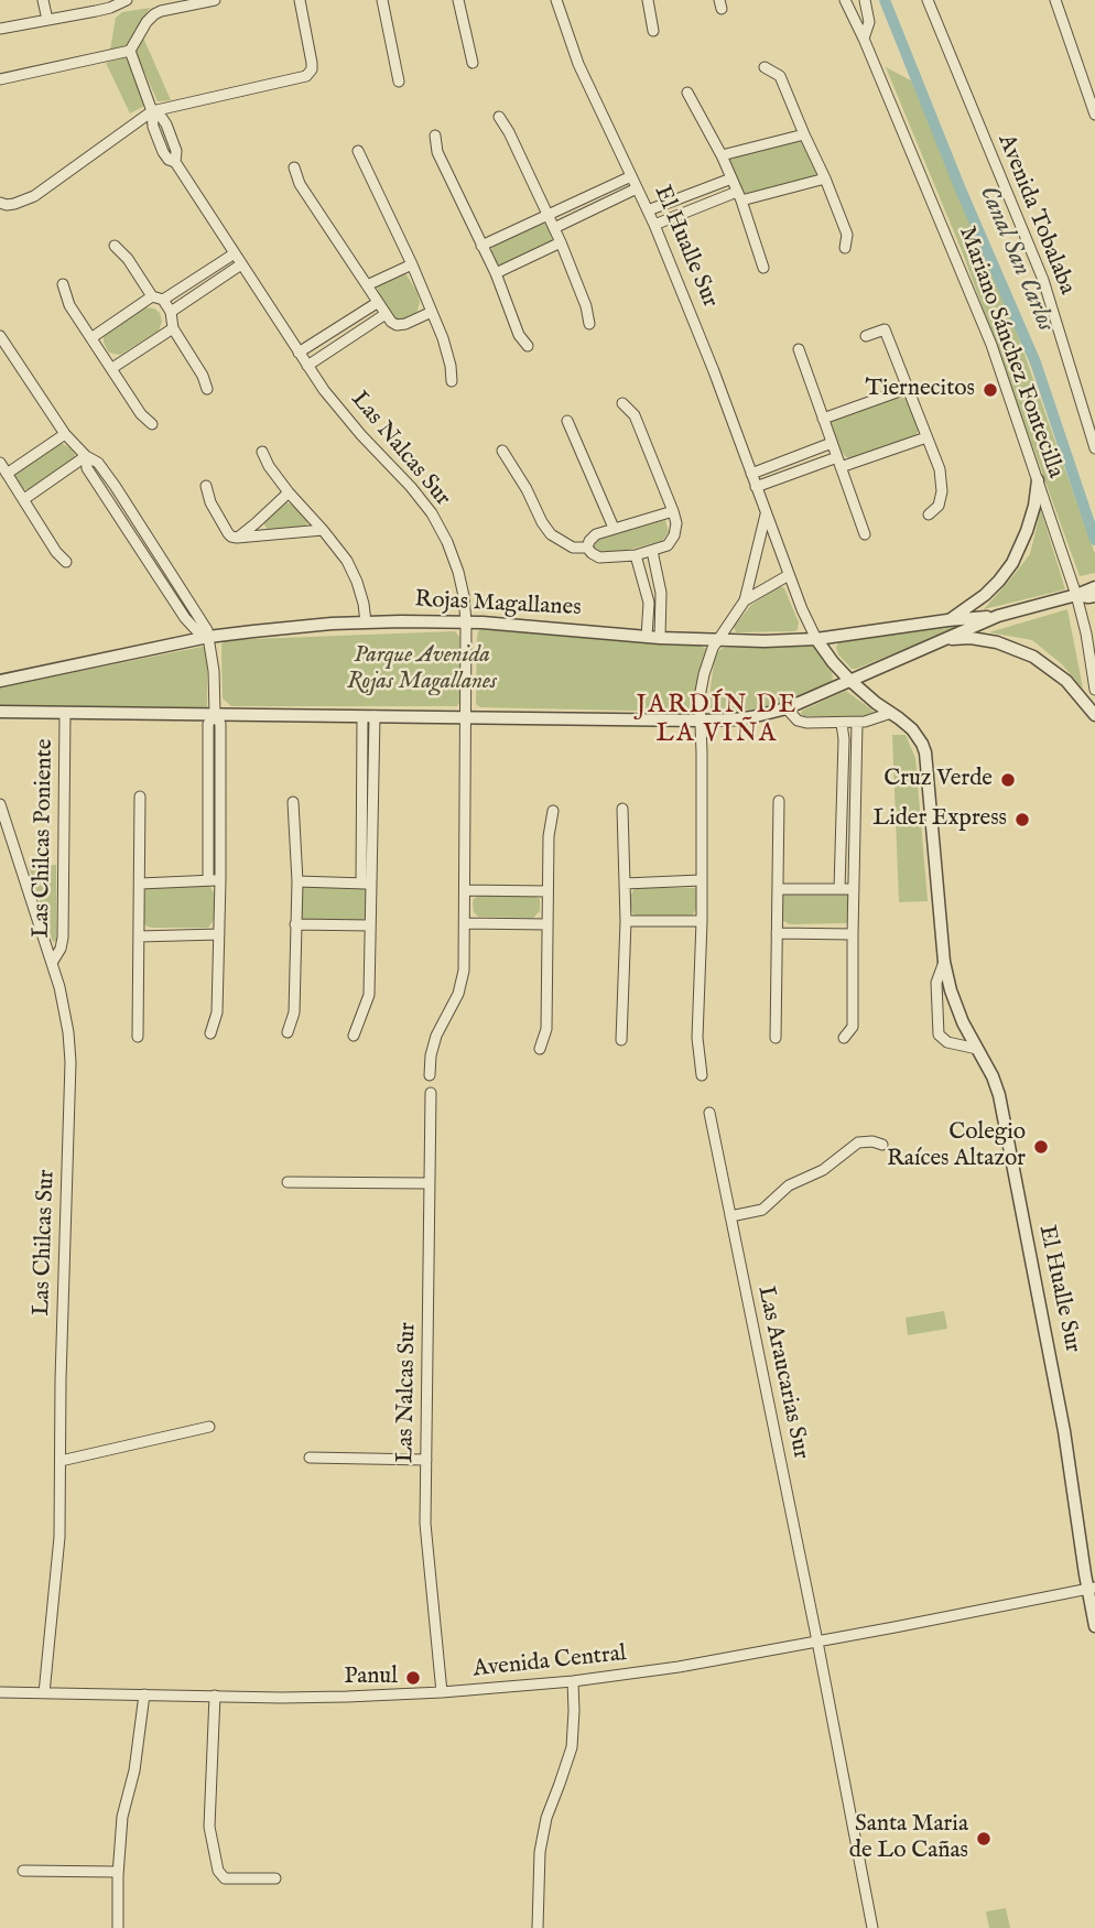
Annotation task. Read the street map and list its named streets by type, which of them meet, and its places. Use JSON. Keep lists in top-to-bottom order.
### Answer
{
  "streets": {
    "street": [
      "Avenida Tobalaba",
      "El Hualle Sur",
      "Mariano Sánchez Fontecilla",
      "Las Nalcas Sur",
      "Rojas Magallanes",
      "Las Chilcas Poniente",
      "Las Chilcas Sur",
      "Las Araucarias Sur",
      "Avenida Central"
    ]
  },
  "crossings": [
    ["El Hualle Sur", "Rojas Magallanes"],
    ["El Hualle Sur", "Avenida Central"],
    ["Mariano Sánchez Fontecilla", "Rojas Magallanes"],
    ["Las Nalcas Sur", "Rojas Magallanes"],
    ["Las Nalcas Sur", "Avenida Central"],
    ["Rojas Magallanes", "Las Chilcas Poniente"],
    ["Las Chilcas Poniente", "Las Chilcas Sur"],
    ["Las Chilcas Sur", "Avenida Central"],
    ["Las Araucarias Sur", "Avenida Central"]
  ],
  "districts": ["JARDÍN DE LA VIÑA"],
  "water": ["Canal San Carlos"],
  "parks": ["Parque Avenida Rojas Magallanes"],
  "places": [
    "Tiernecitos",
    "Cruz Verde",
    "Lider Express",
    "Colegio Raíces Altazor",
    "Panul",
    "Santa Maria de Lo Cañas"
  ]
}
